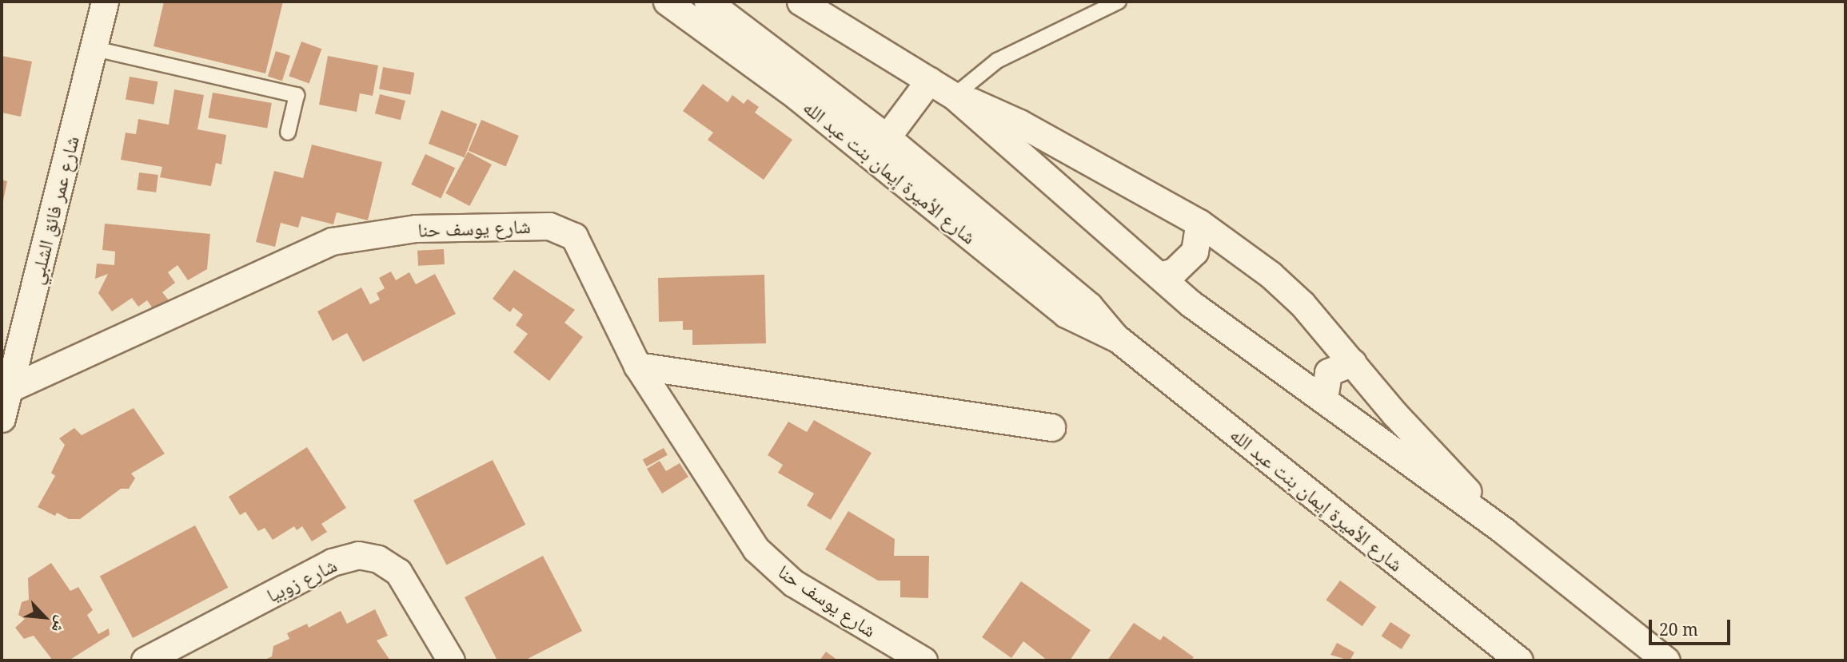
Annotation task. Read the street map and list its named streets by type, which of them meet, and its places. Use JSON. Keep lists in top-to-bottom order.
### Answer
{
  "streets": {
    "street": [
      "شارع الأميرة إيمان بنت عبد الله",
      "شارع عمر فائق الشلبي",
      "شارع يوسف حنا",
      "شارع زوبيا"
    ]
  },
  "crossings": [
    ["شارع عمر فائق الشلبي", "شارع يوسف حنا"]
  ],
  "scale_bar": "20 m",
  "north": "bottom right"
}
